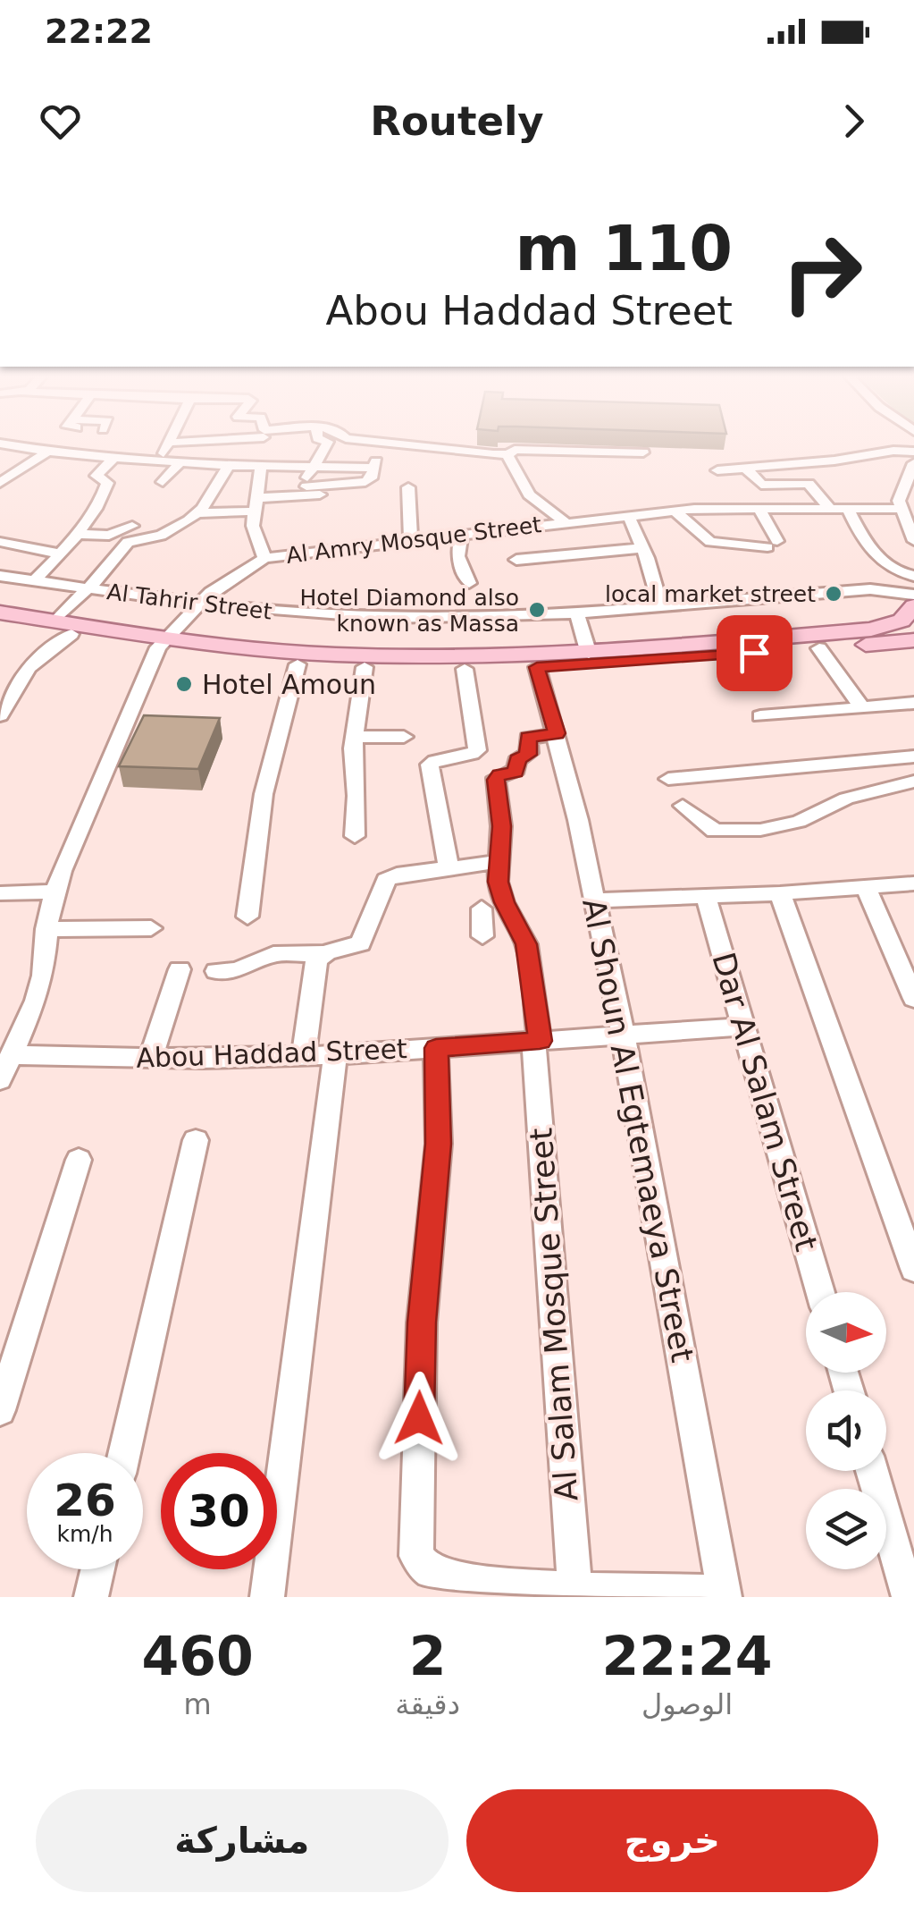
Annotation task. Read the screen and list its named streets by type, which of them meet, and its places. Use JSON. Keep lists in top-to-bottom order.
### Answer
{
  "streets": {
    "street": [
      "Al Amry Mosque Street",
      "Al Tahrir Street",
      "Abou Haddad Street",
      "Dar Al Salam Street",
      "Al Shoun Al Egtemaeya Street",
      "Al Salam Mosque Street"
    ]
  },
  "crossings": [
    ["Abou Haddad Street", "Dar Al Salam Street"],
    ["Abou Haddad Street", "Al Shoun Al Egtemaeya Street"],
    ["Abou Haddad Street", "Al Salam Mosque Street"],
    ["Al Shoun Al Egtemaeya Street", "Al Salam Mosque Street"]
  ],
  "places": ["local market street", "Hotel Diamond also known as Massa", "Hotel Amoun"],
  "north": "right",
  "page": {
    "status": "22:22",
    "header": "Routely",
    "turn": ["110 m", "Abou Haddad Street"],
    "speed": "26 km/h",
    "limit": "30",
    "eta": [
      "22:24",
      "الوصول",
      "2",
      "دقيقة",
      "460",
      "m"
    ],
    "buttons": ["خروج", "مشاركة"]
  }
}
